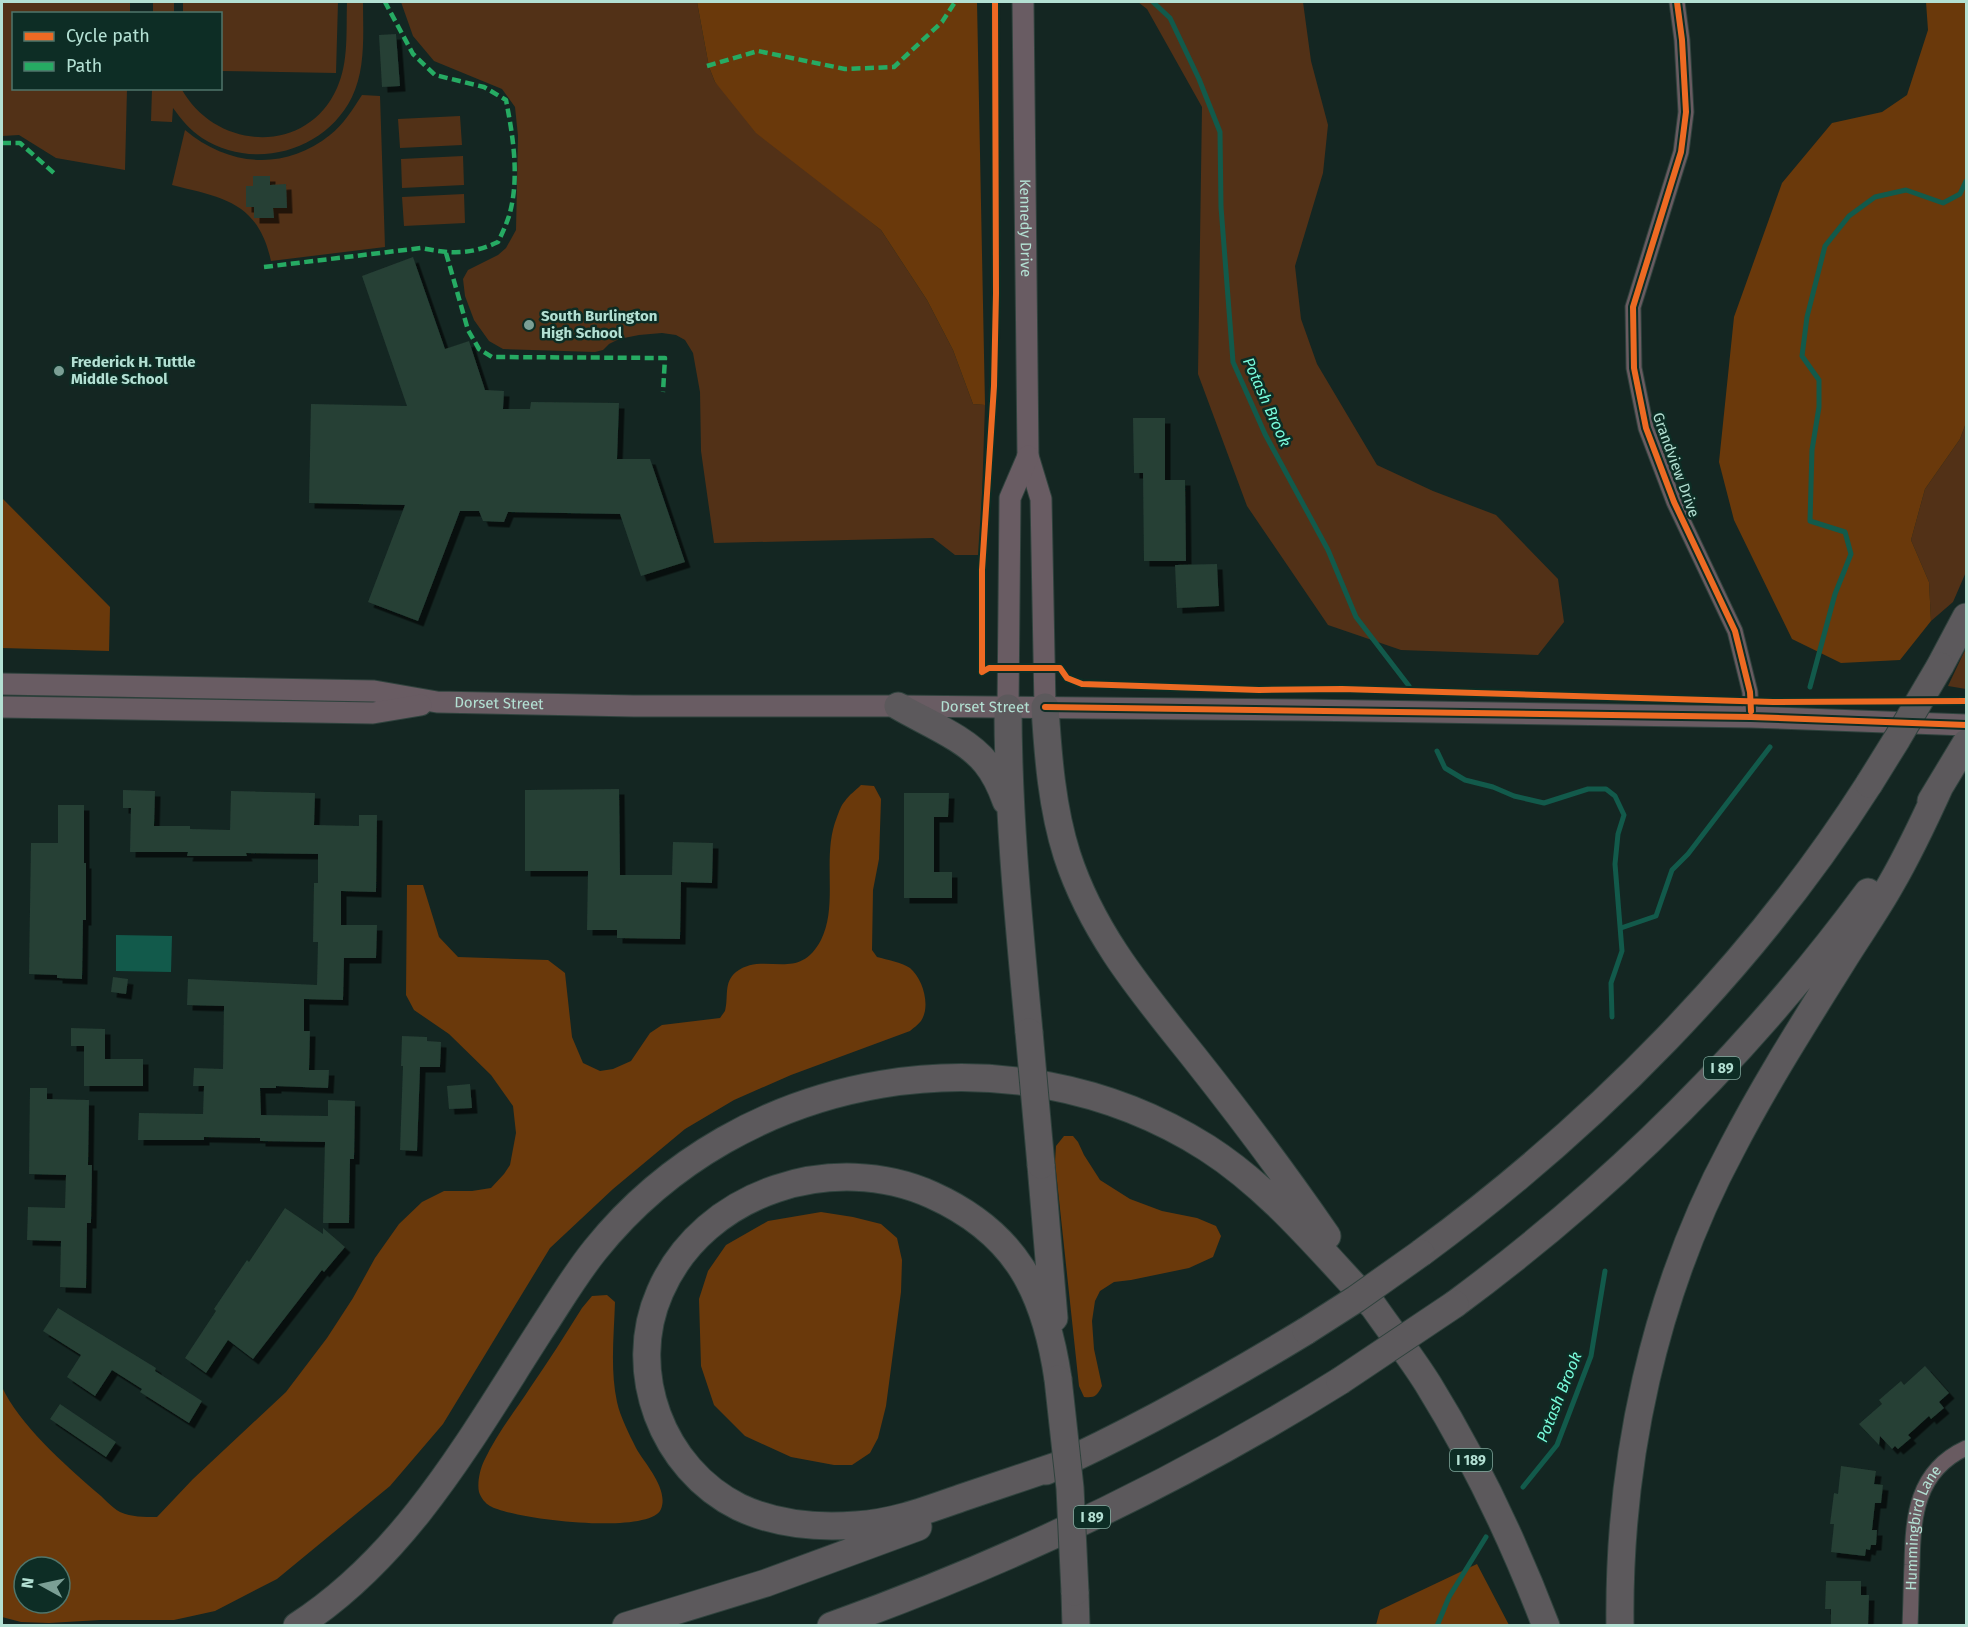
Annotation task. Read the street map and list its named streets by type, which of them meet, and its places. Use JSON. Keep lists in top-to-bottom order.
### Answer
{
  "streets": {
    "highway": ["I 89", "I 189"],
    "main road": ["Kennedy Drive", "Dorset Street"],
    "street": ["Grandview Drive", "Hummingbird Lane"]
  },
  "crossings": [
    ["Kennedy Drive", "Dorset Street"],
    ["Grandview Drive", "Dorset Street"]
  ],
  "water": ["Potash Brook"],
  "places": ["South Burlington High School", "Frederick H. Tuttle Middle School"],
  "legend": ["Cycle path", "Path"],
  "north": "left"
}
